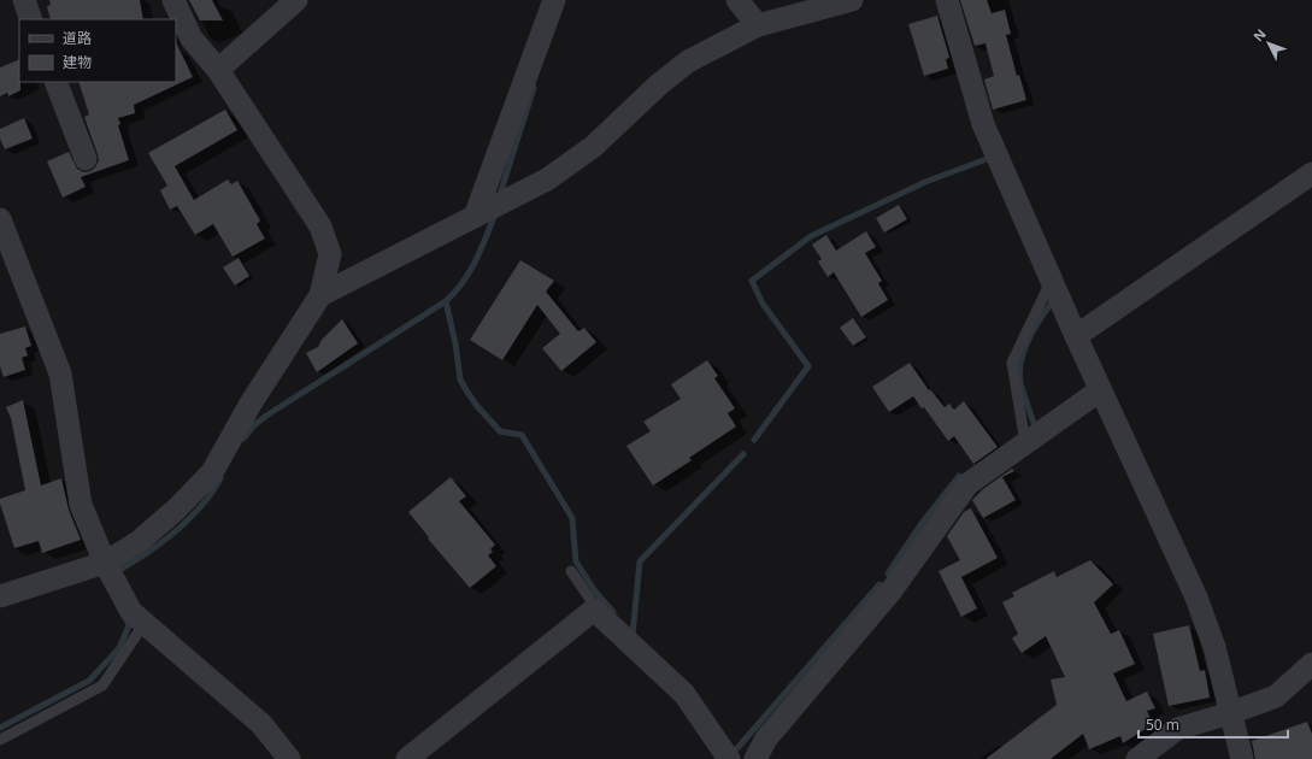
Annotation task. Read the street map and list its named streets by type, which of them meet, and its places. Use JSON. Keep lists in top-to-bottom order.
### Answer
{
  "legend": ["道路", "建物"],
  "scale_bar": "50 m",
  "north": "top left"
}
